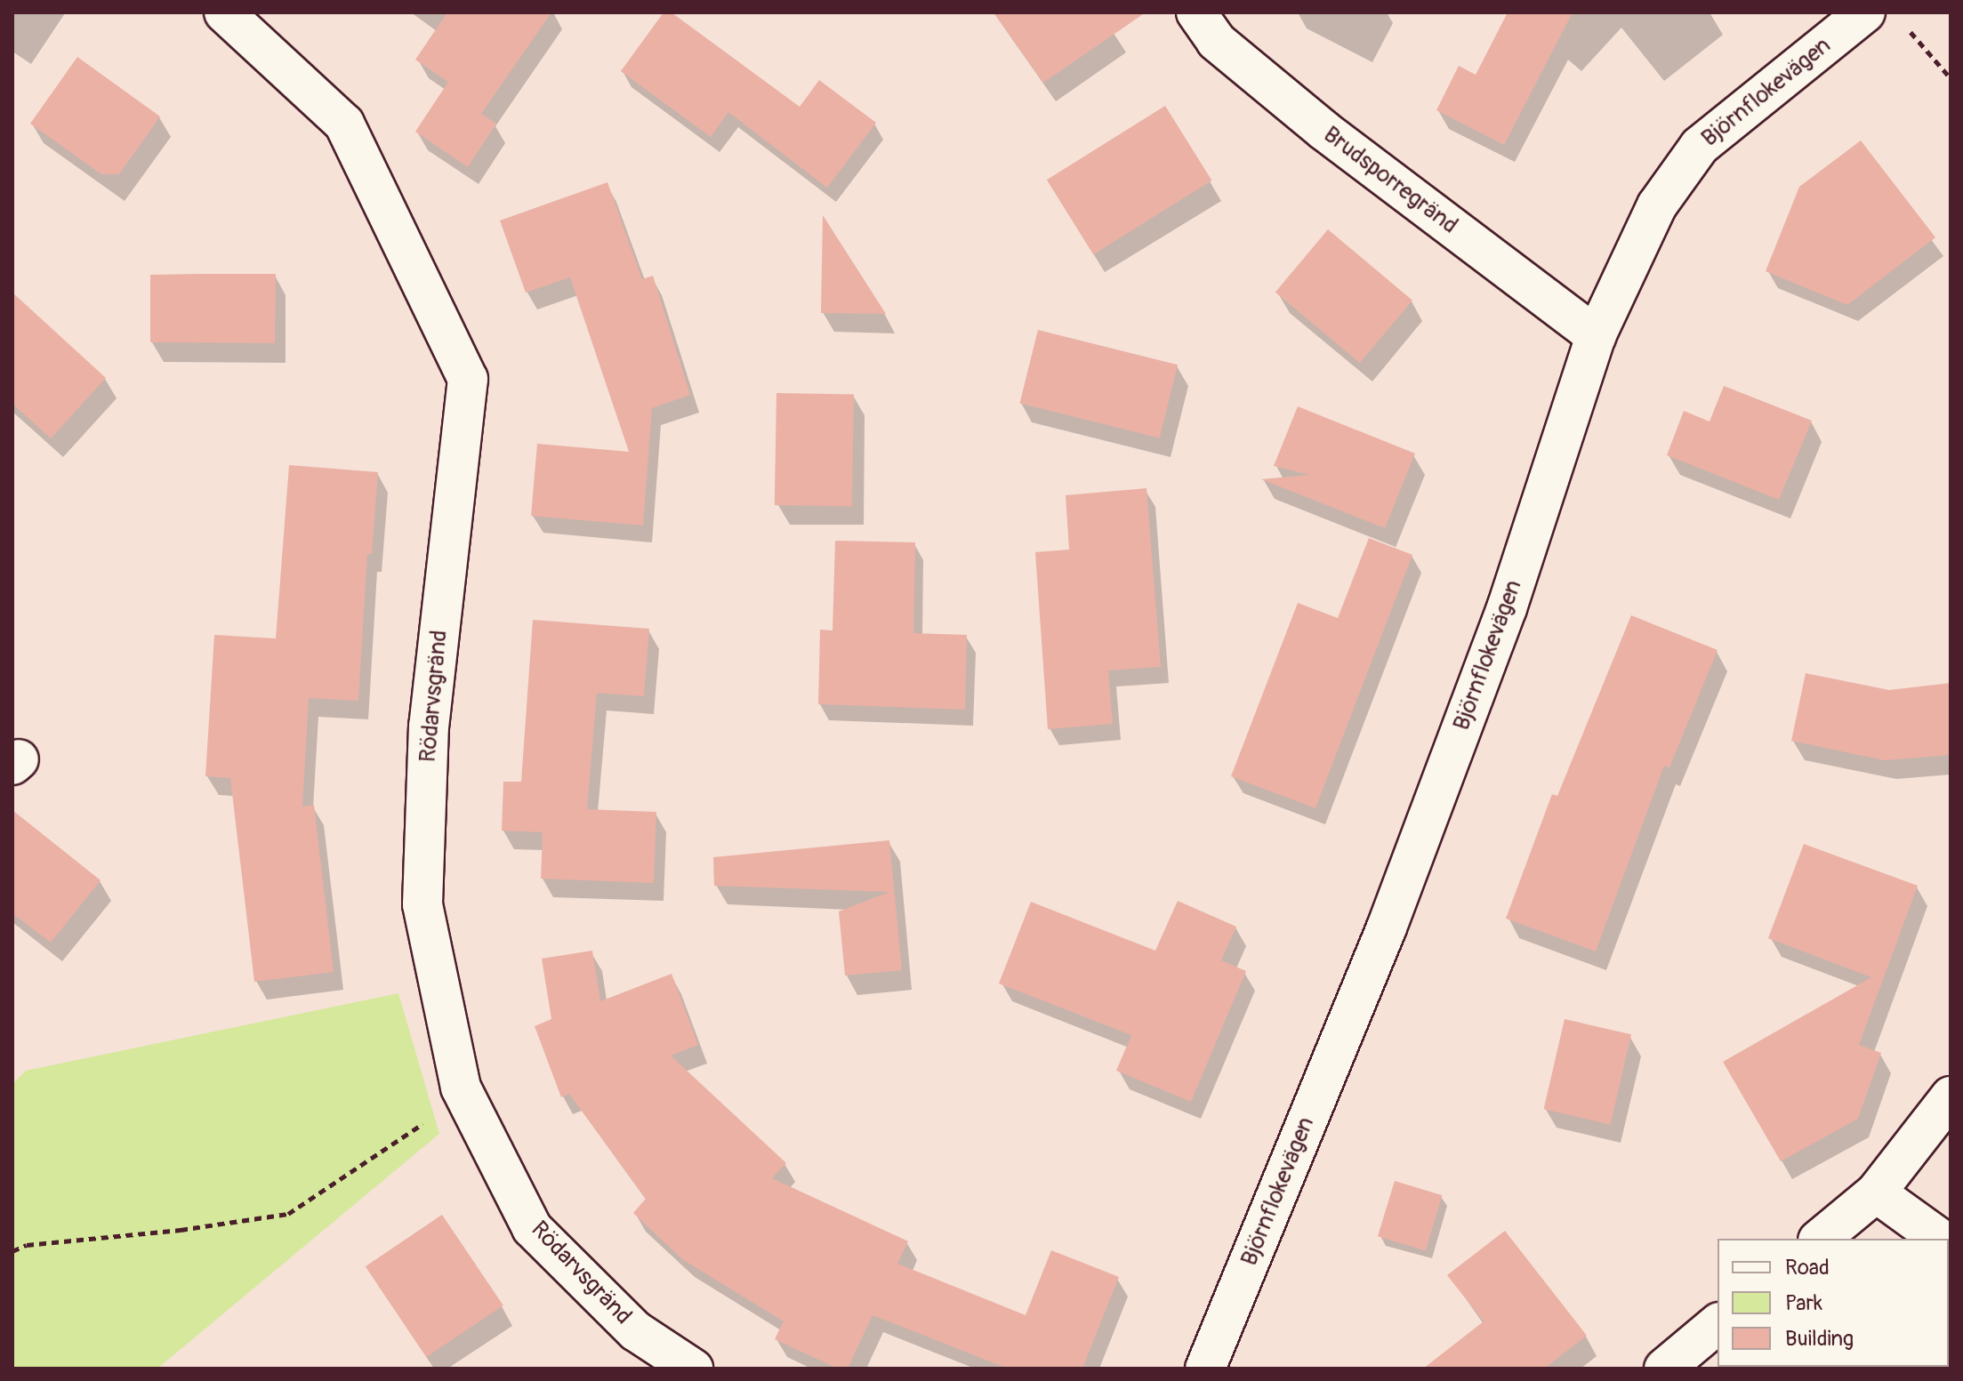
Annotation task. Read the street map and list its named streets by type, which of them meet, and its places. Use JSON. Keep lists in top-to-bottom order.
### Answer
{
  "streets": {
    "street": ["Björnflokevägen", "Brudsporregränd", "Rödarvsgränd"]
  },
  "crossings": [
    ["Björnflokevägen", "Brudsporregränd"]
  ],
  "legend": ["Road", "Park", "Building"]
}
